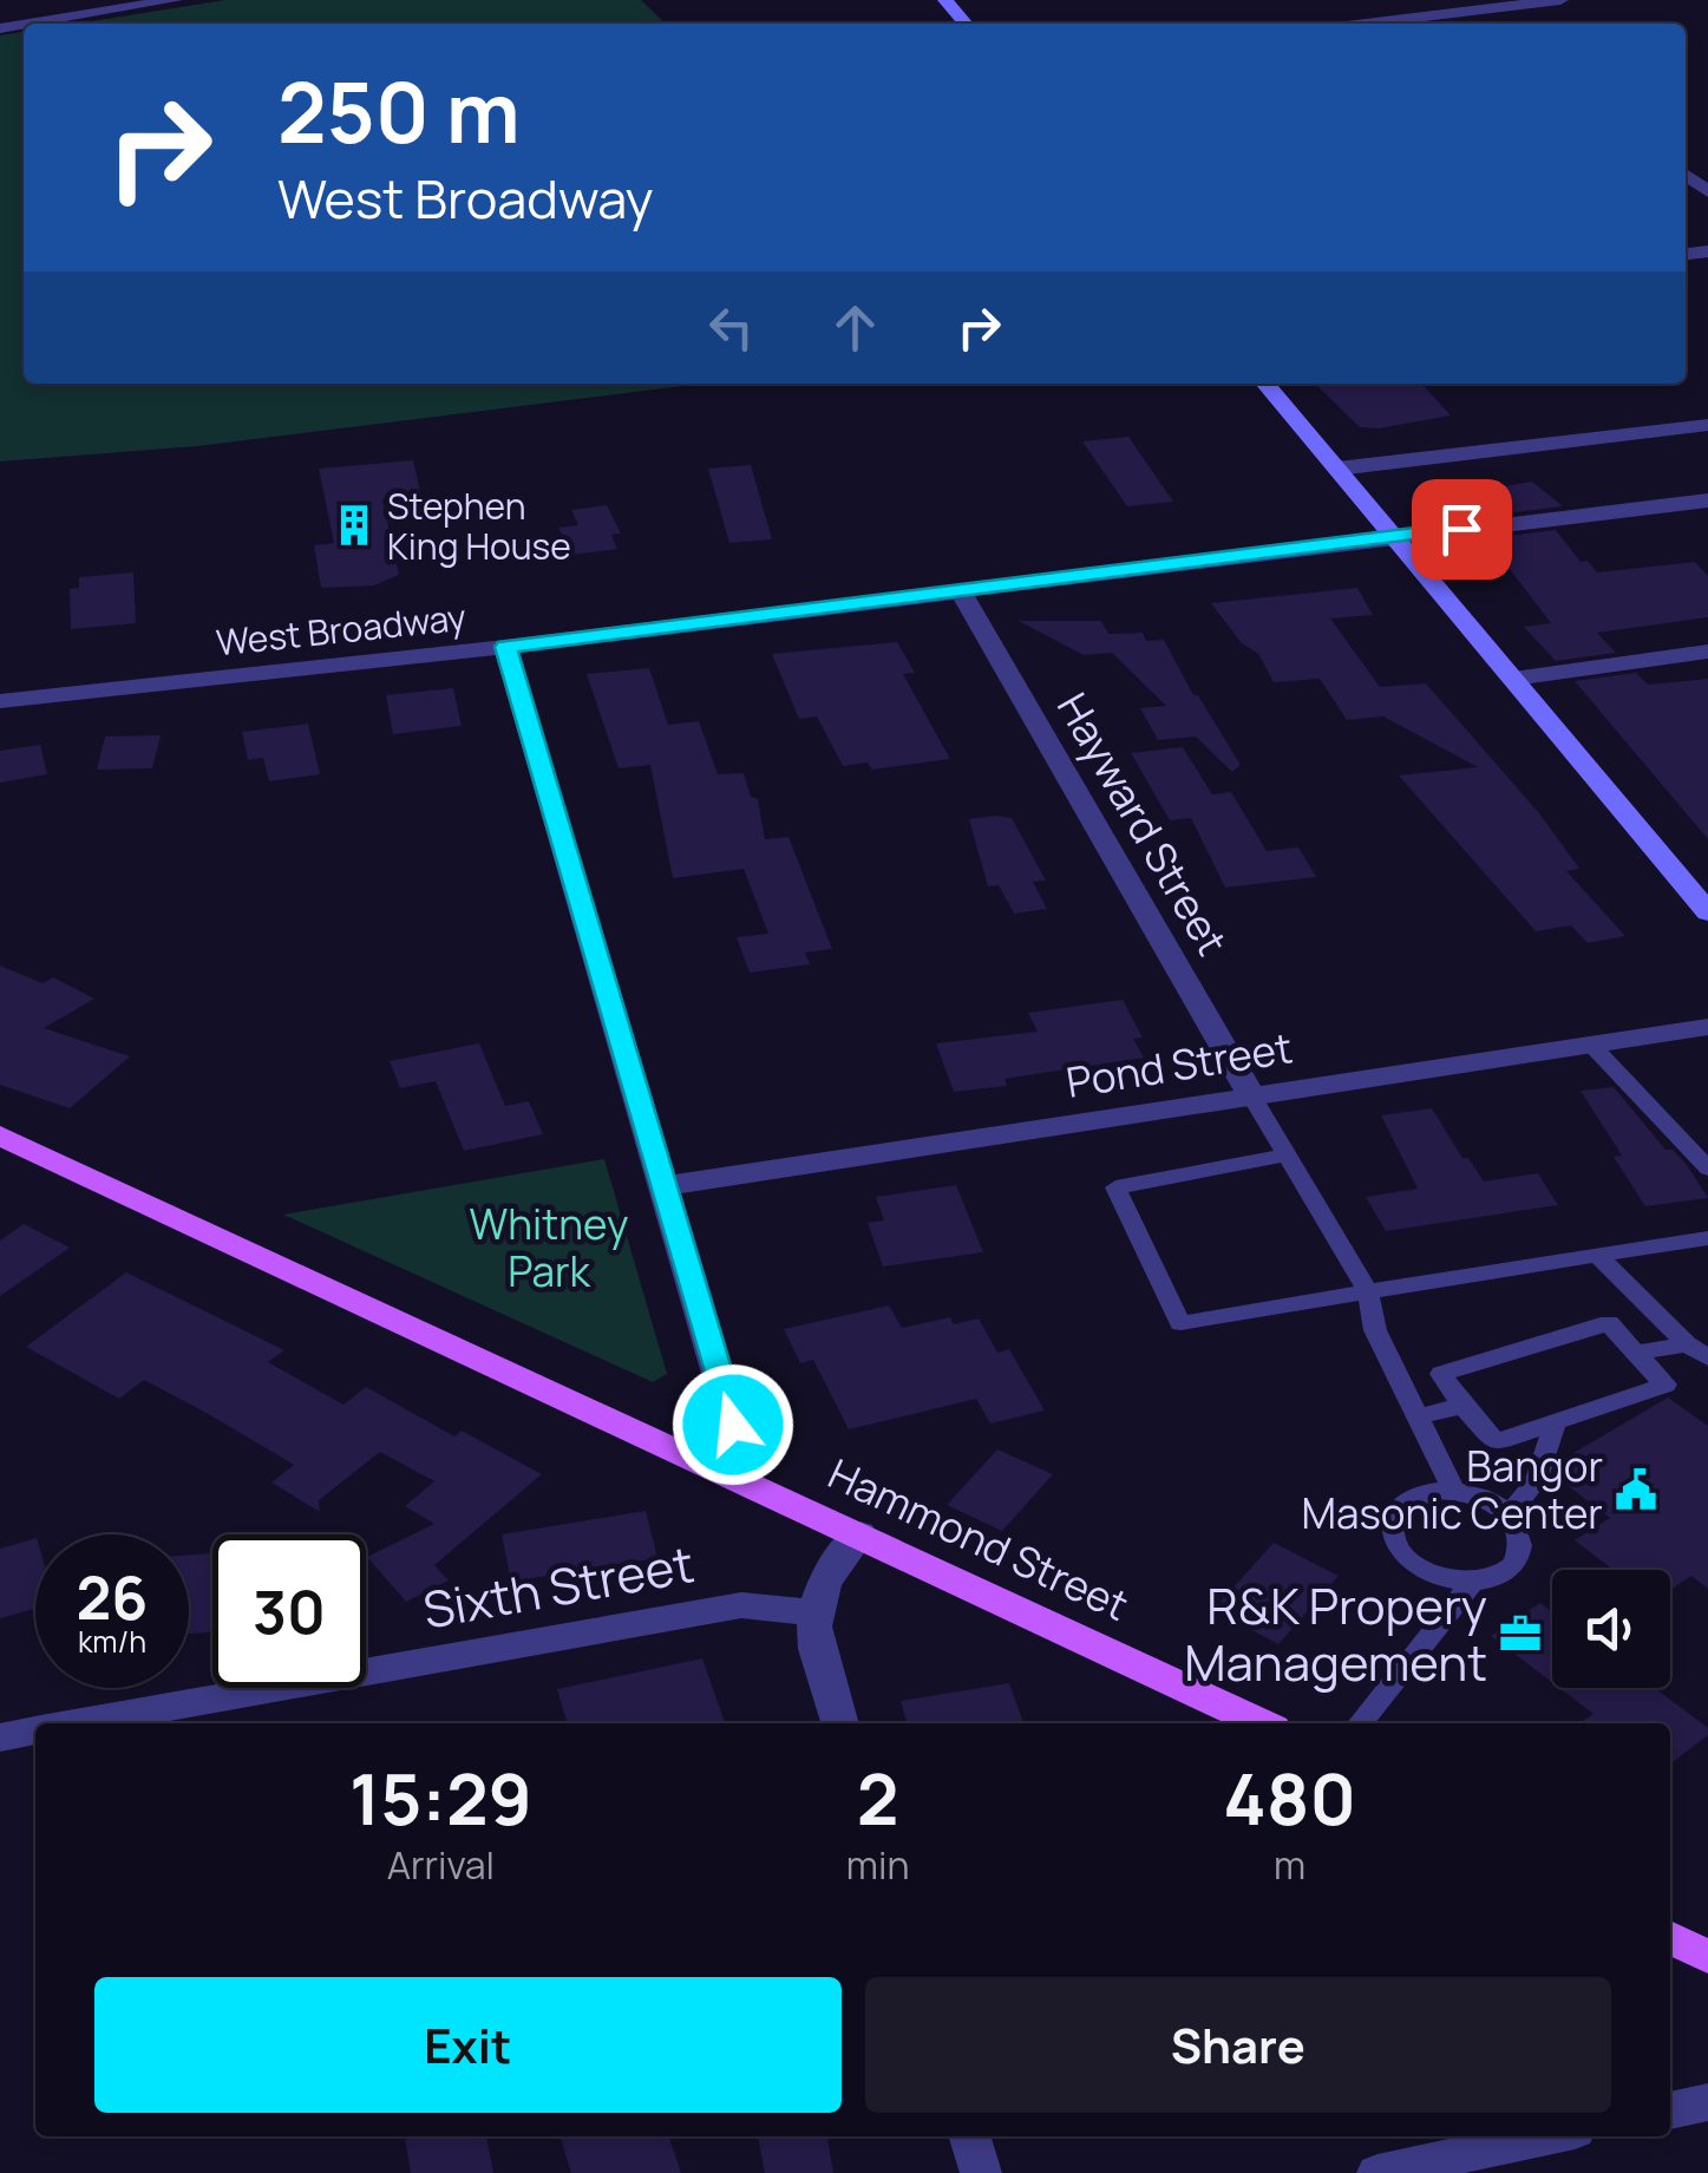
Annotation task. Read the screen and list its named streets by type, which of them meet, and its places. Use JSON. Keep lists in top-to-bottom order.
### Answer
{
  "streets": {
    "main road": ["Hammond Street"],
    "street": [
      "West Broadway",
      "Hayward Street",
      "Pond Street",
      "Sixth Street"
    ]
  },
  "crossings": [
    ["West Broadway", "Hayward Street"],
    ["Hayward Street", "Pond Street"]
  ],
  "parks": ["Whitney Park"],
  "places": {
    "building": ["Stephen King House"],
    "public building": ["Bangor Masonic Center"],
    "office": ["R&K Propery Management"]
  },
  "page": {
    "turn": ["250 m", "West Broadway"],
    "speed": "26 km/h",
    "limit": "30",
    "eta": [
      "15:29",
      "Arrival",
      "2",
      "min",
      "480",
      "m"
    ],
    "buttons": ["Exit", "Share"]
  }
}
